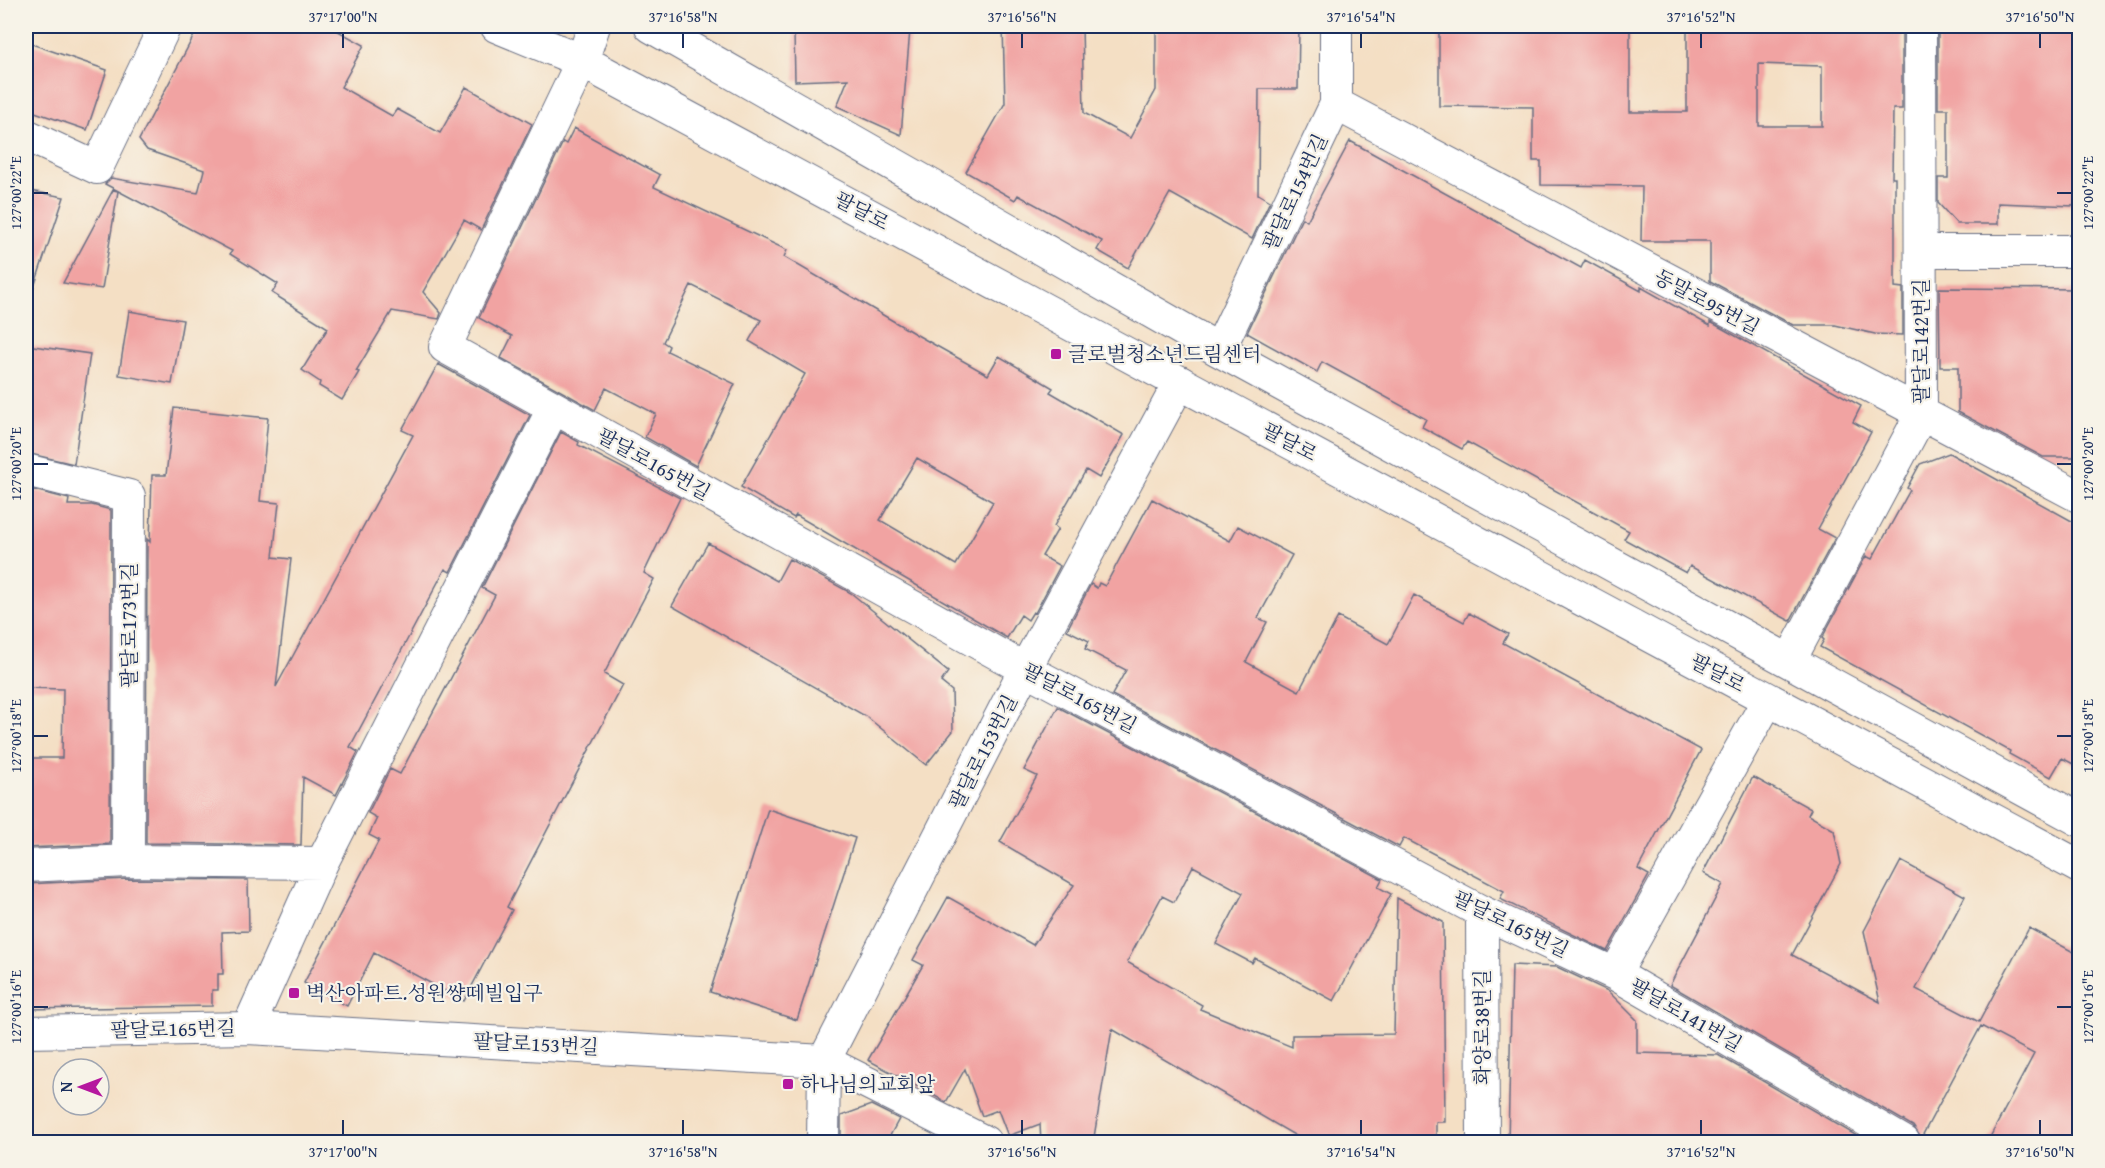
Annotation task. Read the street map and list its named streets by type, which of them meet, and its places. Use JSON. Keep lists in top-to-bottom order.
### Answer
{
  "streets": {
    "main road": ["팔달로"],
    "street": [
      "팔달로154번길",
      "동말로95번길",
      "팔달로142번길",
      "팔달로165번길",
      "팔달로173번길",
      "팔달로153번길",
      "팔달로141번길",
      "화양로38번길"
    ]
  },
  "crossings": [
    ["팔달로154번길", "동말로95번길"],
    ["팔달로", "팔달로165번길"],
    ["팔달로", "팔달로153번길"],
    ["팔달로", "팔달로141번길"],
    ["동말로95번길", "팔달로142번길"],
    ["팔달로165번길", "팔달로153번길"],
    ["팔달로165번길", "팔달로141번길"],
    ["팔달로165번길", "화양로38번길"]
  ],
  "places": {
    "transit": ["글로벌청소년드림센터", "벽산아파트.성원썅떼빌입구", "하나님의교회앞"]
  },
  "north": "left",
  "coordinates": [
    "37°17'00\"N",
    "37°16'58\"N",
    "37°16'56\"N",
    "37°16'54\"N",
    "37°16'52\"N",
    "37°16'50\"N",
    "127°00'22\"E",
    "127°00'20\"E",
    "127°00'18\"E",
    "127°00'16\"E"
  ]
}
